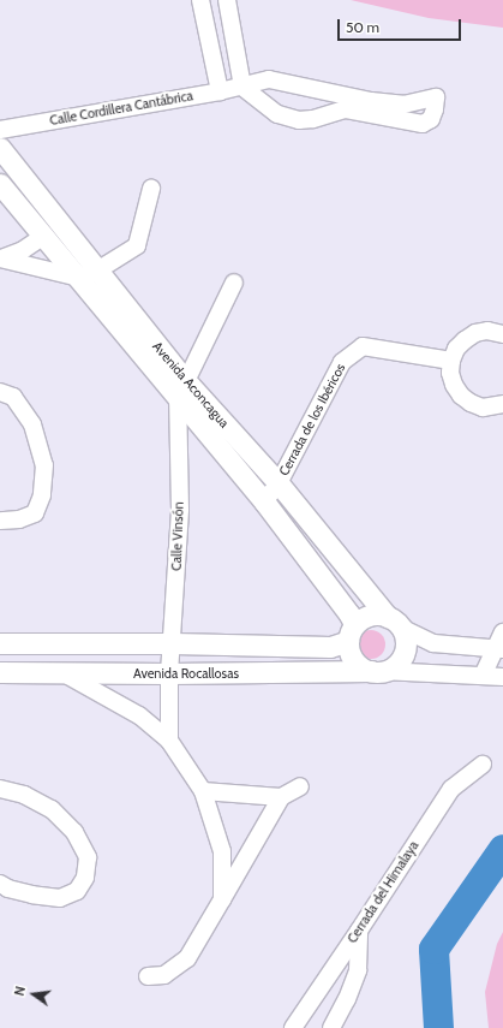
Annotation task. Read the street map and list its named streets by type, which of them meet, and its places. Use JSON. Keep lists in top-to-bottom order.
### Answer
{
  "streets": {
    "street": [
      "Calle Cordillera Cantábrica",
      "Avenida Aconcagua",
      "Cerrada de los Ibéricos",
      "Calle Vinsón",
      "Avenida Rocallosas",
      "Cerrada del Himalaya"
    ]
  },
  "crossings": [
    ["Avenida Aconcagua", "Cerrada de los Ibéricos"],
    ["Avenida Aconcagua", "Calle Vinsón"],
    ["Avenida Aconcagua", "Avenida Rocallosas"],
    ["Calle Vinsón", "Avenida Rocallosas"]
  ],
  "scale_bar": "50 m",
  "north": "left"
}
